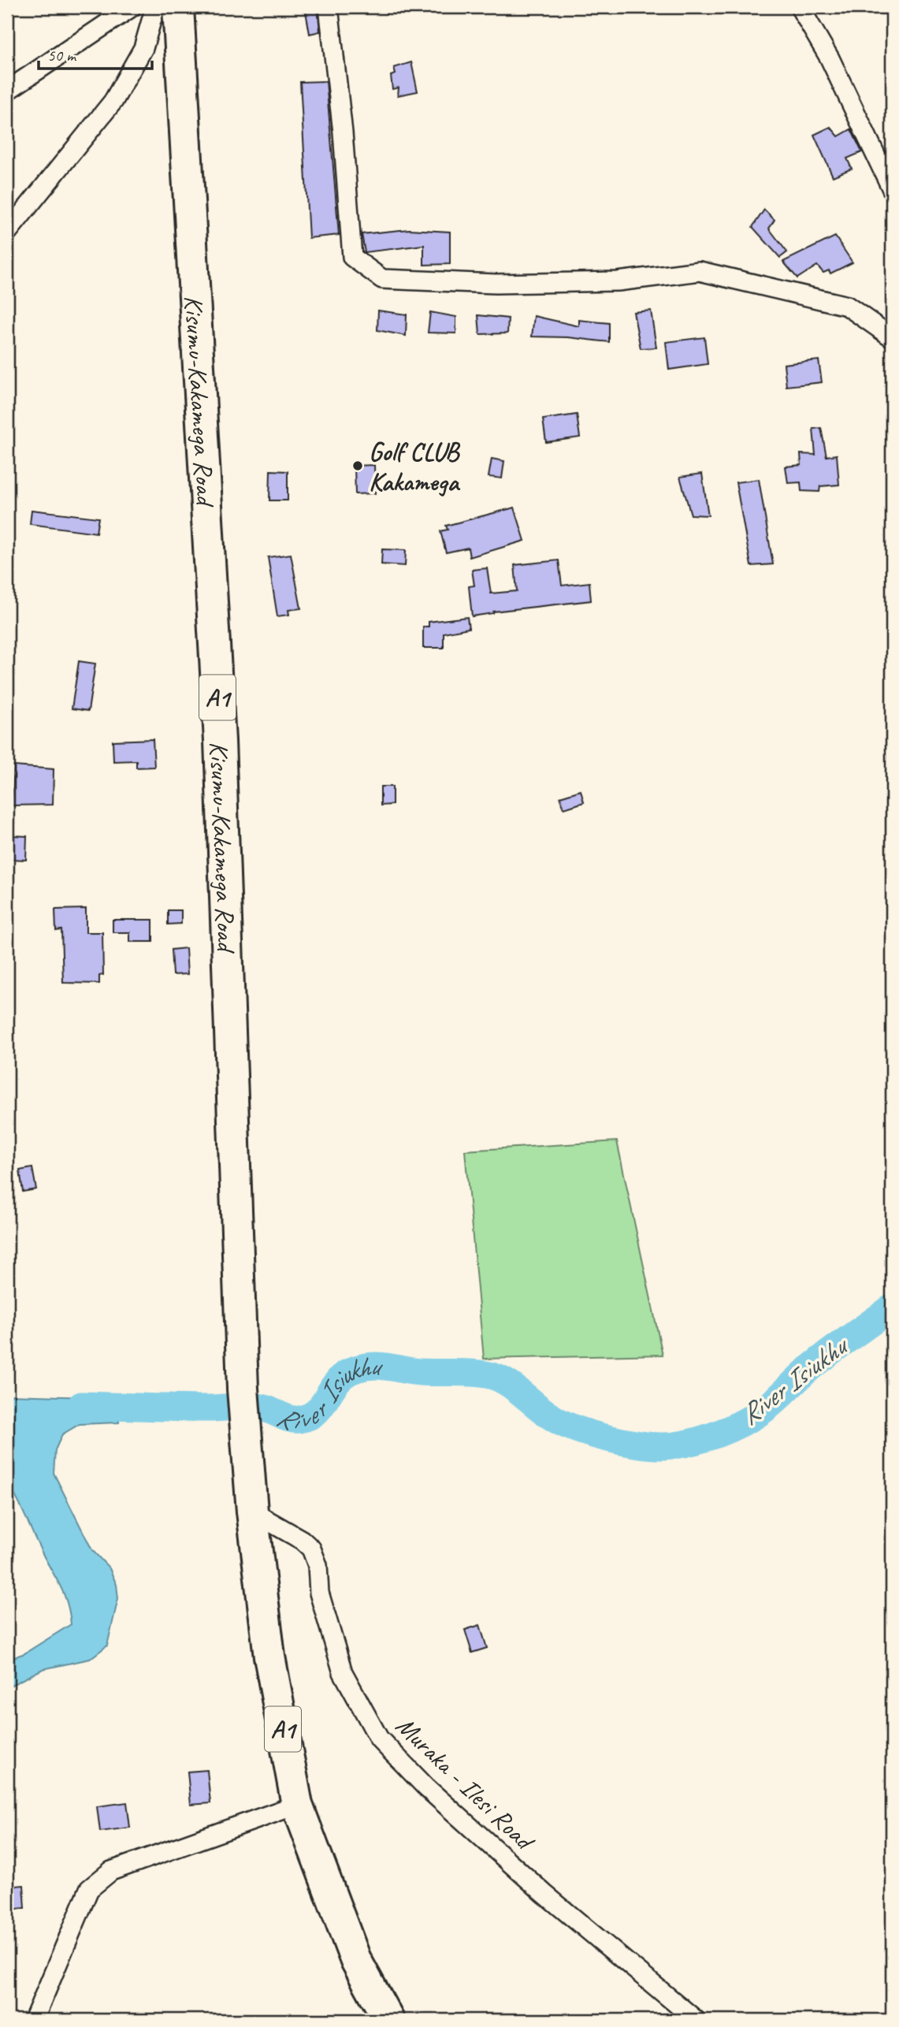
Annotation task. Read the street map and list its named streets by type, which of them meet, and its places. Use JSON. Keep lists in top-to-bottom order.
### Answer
{
  "streets": {
    "highway": ["Kisumu-Kakamega Road", "A1"],
    "street": ["Muraka - Ilesi Road"]
  },
  "crossings": [
    ["Kisumu-Kakamega Road", "A1"],
    ["Kisumu-Kakamega Road", "Muraka - Ilesi Road"],
    ["A1", "Muraka - Ilesi Road"]
  ],
  "water": ["River Isiukhu"],
  "places": ["Golf CLUB Kakamega"],
  "scale_bar": "50 m"
}
